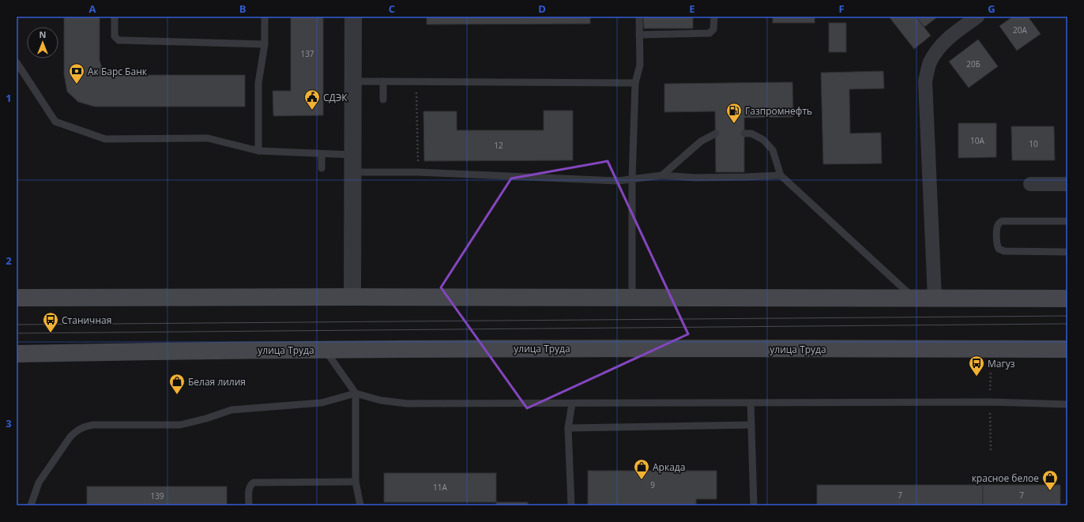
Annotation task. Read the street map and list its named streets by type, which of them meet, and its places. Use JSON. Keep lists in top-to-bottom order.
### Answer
{
  "streets": {
    "main road": ["улица Труда"]
  },
  "places": {
    "bank": ["Ак Барс Банк"],
    "public building": ["СДЭК"],
    "fuel station": ["Газпромнефть"],
    "bus stop": ["Станичная", "Магуз"],
    "shop": ["Белая лилия", "Аркада", "красное белое"]
  },
  "house_numbers": [
    "20А",
    "137",
    "20Б",
    "10А",
    "10",
    "12",
    "9",
    "11А",
    "7",
    "7",
    "139"
  ],
  "north": "top",
  "grid": {
    "columns": [
      "A",
      "B",
      "C",
      "D",
      "E",
      "F",
      "G"
    ],
    "rows": ["1", "2", "3"]
  }
}
